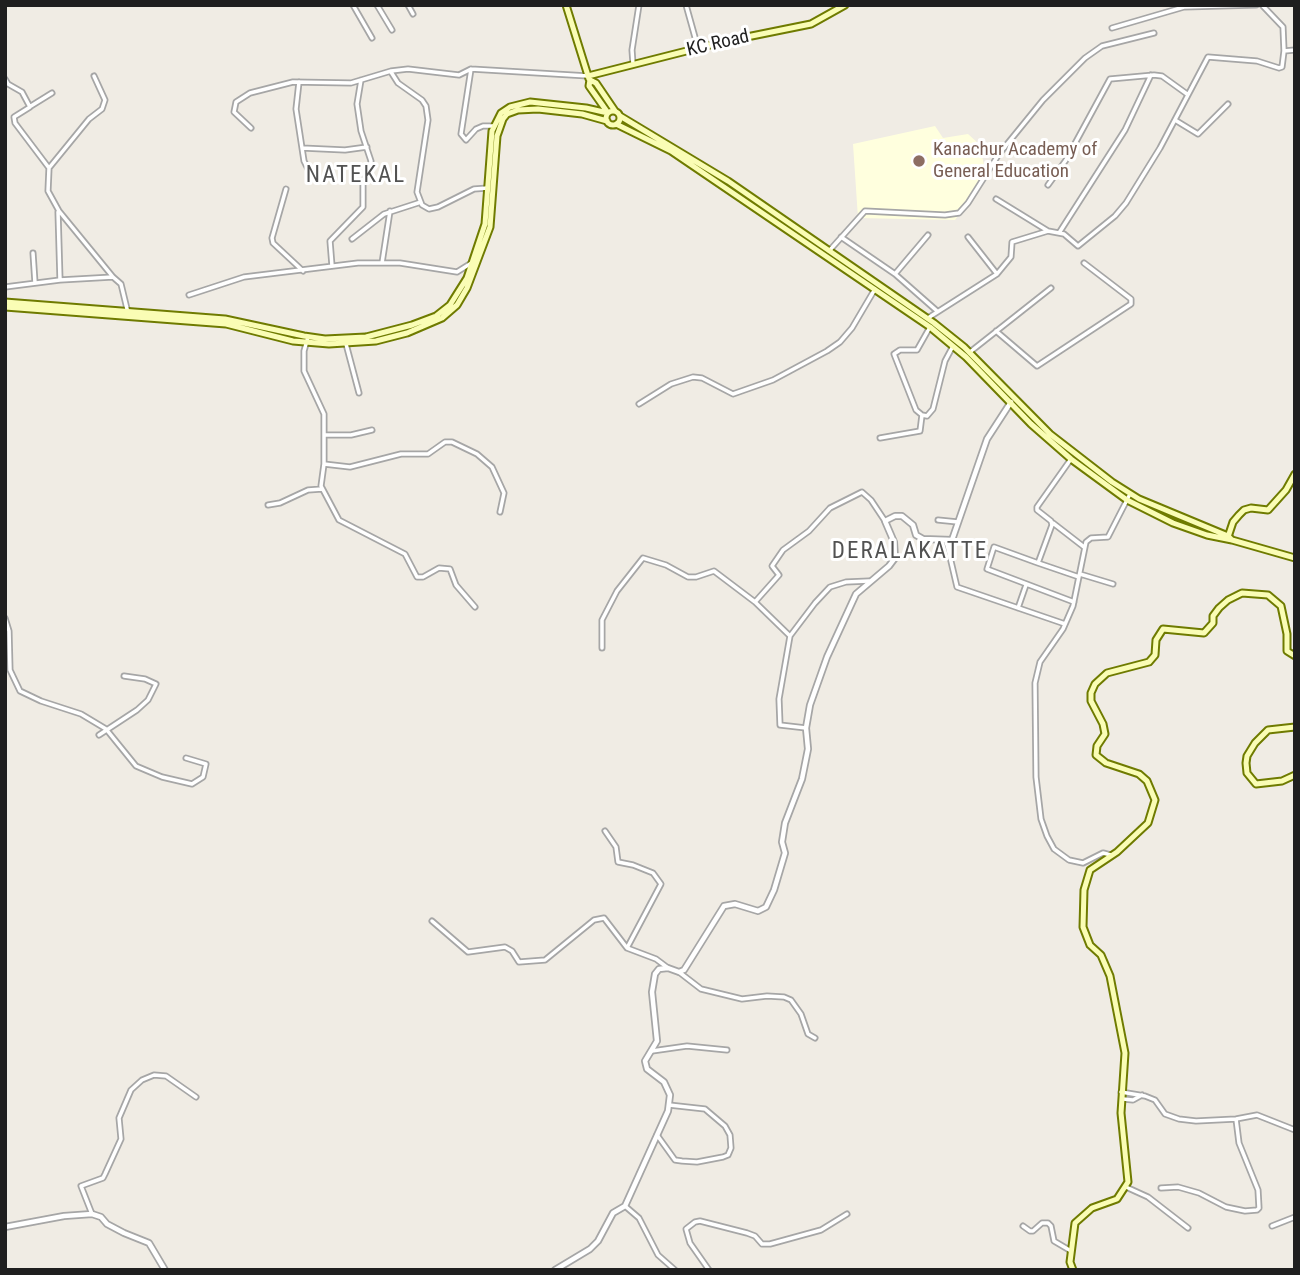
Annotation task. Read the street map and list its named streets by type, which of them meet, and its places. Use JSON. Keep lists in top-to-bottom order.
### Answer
{
  "streets": {
    "main road": ["KC Road"]
  },
  "districts": ["NATEKAL", "DERALAKATTE"],
  "places": ["Kanachur Academy of General Education"]
}
